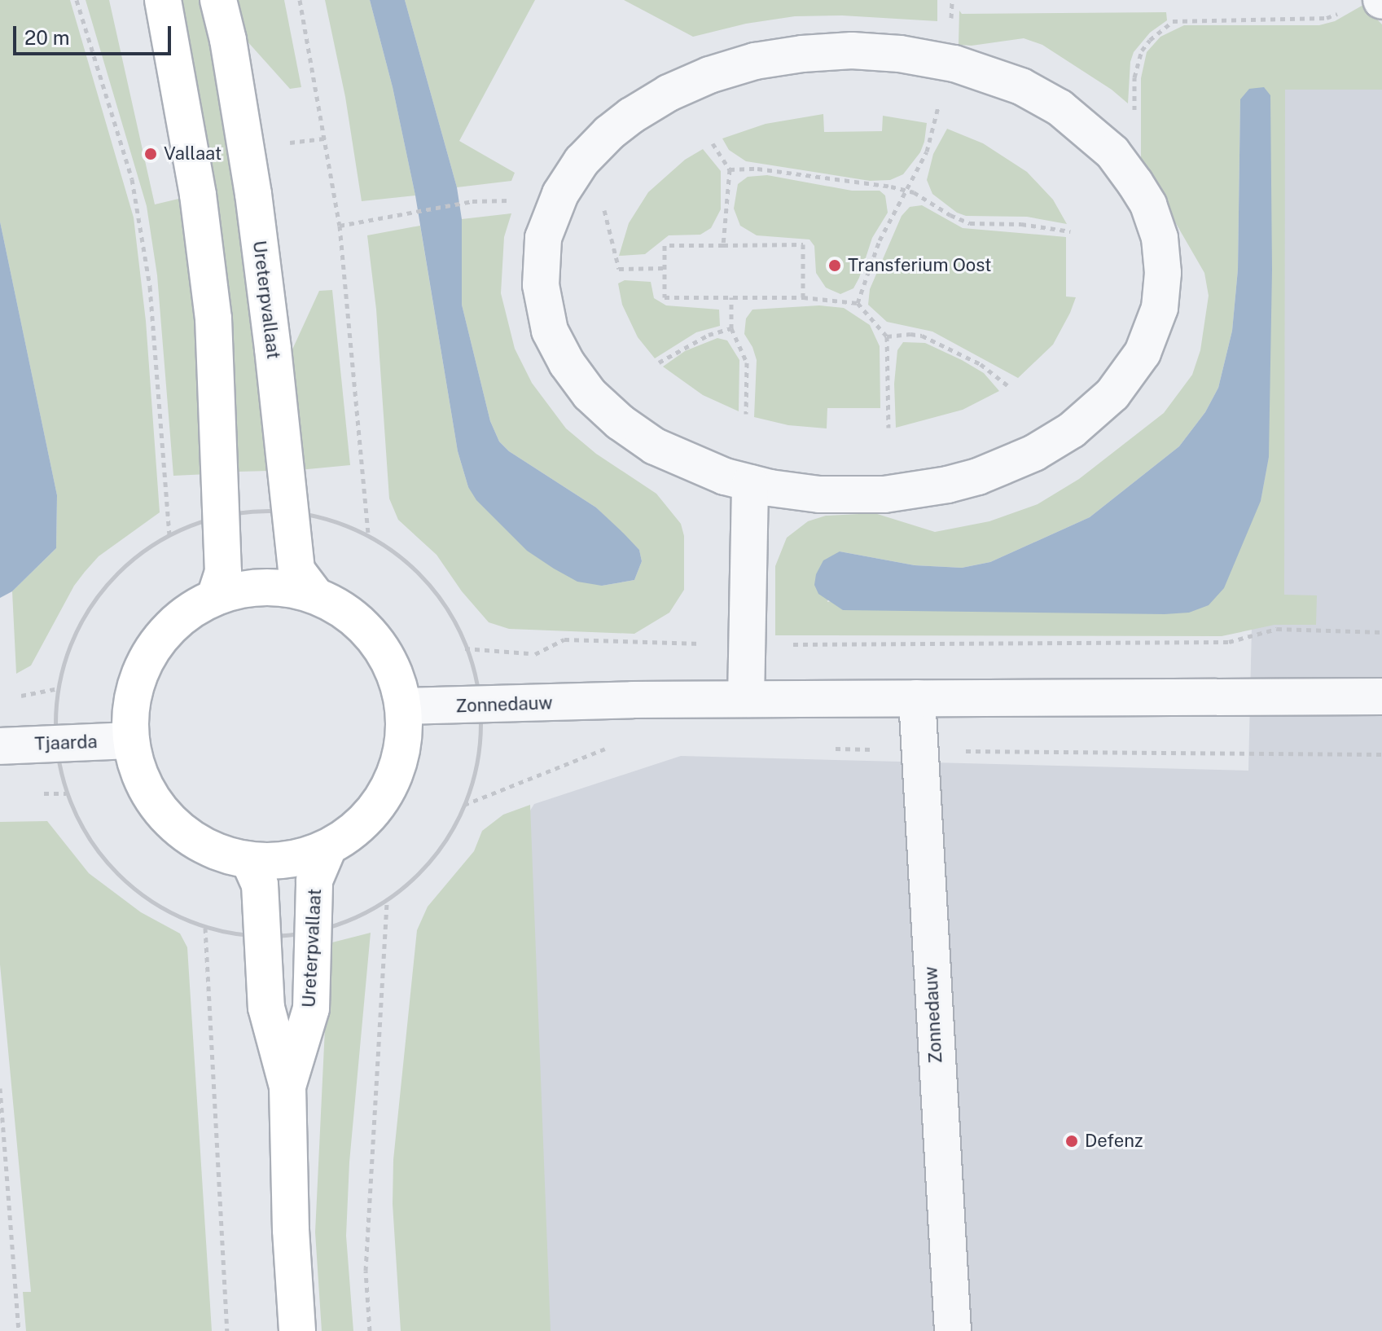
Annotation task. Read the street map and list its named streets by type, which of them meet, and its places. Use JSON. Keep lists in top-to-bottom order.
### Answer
{
  "streets": {
    "main road": ["Ureterpvallaat"],
    "street": ["Zonnedauw", "Tjaarda"]
  },
  "places": ["Vallaat", "Transferium Oost", "Defenz"],
  "scale_bar": "20 m"
}
